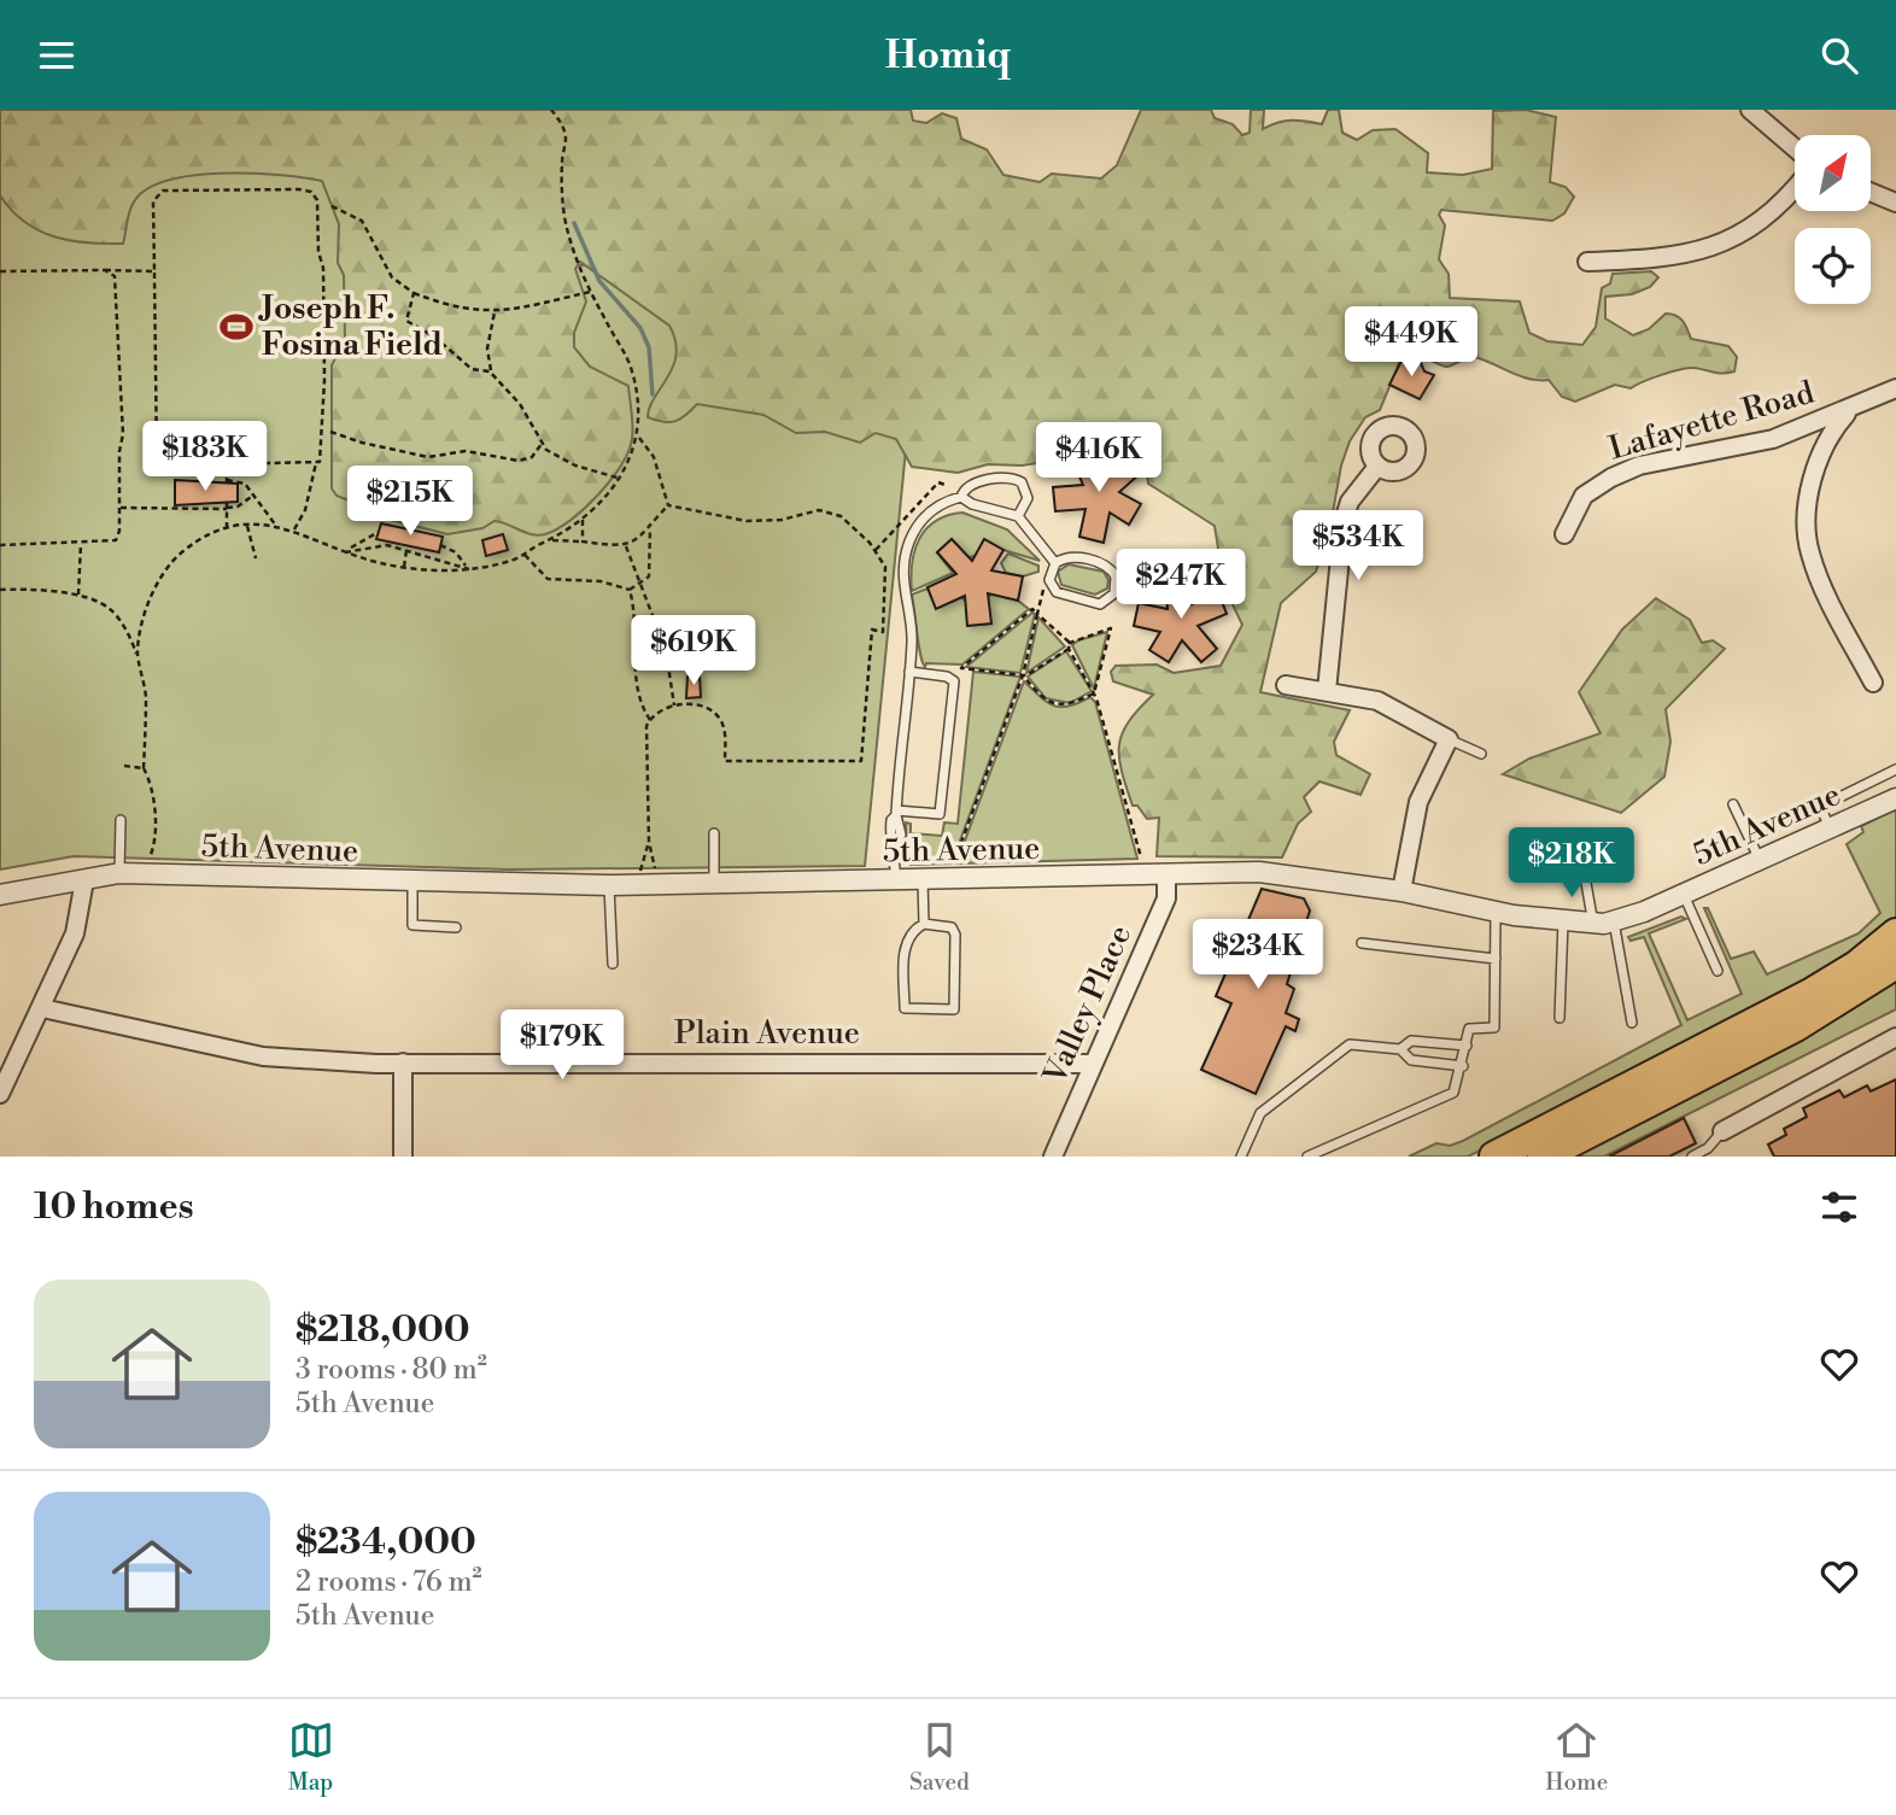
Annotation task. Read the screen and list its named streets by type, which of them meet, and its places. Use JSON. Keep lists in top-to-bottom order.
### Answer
{
  "streets": {
    "street": [
      "Lafayette Road",
      "5th Avenue",
      "Valley Place",
      "Plain Avenue"
    ]
  },
  "crossings": [
    ["5th Avenue", "Valley Place"],
    ["Valley Place", "Plain Avenue"]
  ],
  "places": {
    "sports": ["Joseph F. Fosina Field"]
  },
  "north": "top right",
  "page": {
    "header": "Homiq",
    "price": [
      "$449K",
      "$183K",
      "$416K",
      "$215K",
      "$534K",
      "$247K",
      "$619K",
      "$218K",
      "$234K",
      "$179K"
    ],
    "heading": "10 homes",
    "list": [
      {
        "name": "$218,000",
        "note": "3 rooms · 80 m² · 5th Avenue"
      },
      {
        "name": "$234,000",
        "note": "2 rooms · 76 m² · 5th Avenue"
      }
    ],
    "tabs": ["Map", "Saved", "Home"]
  }
}
